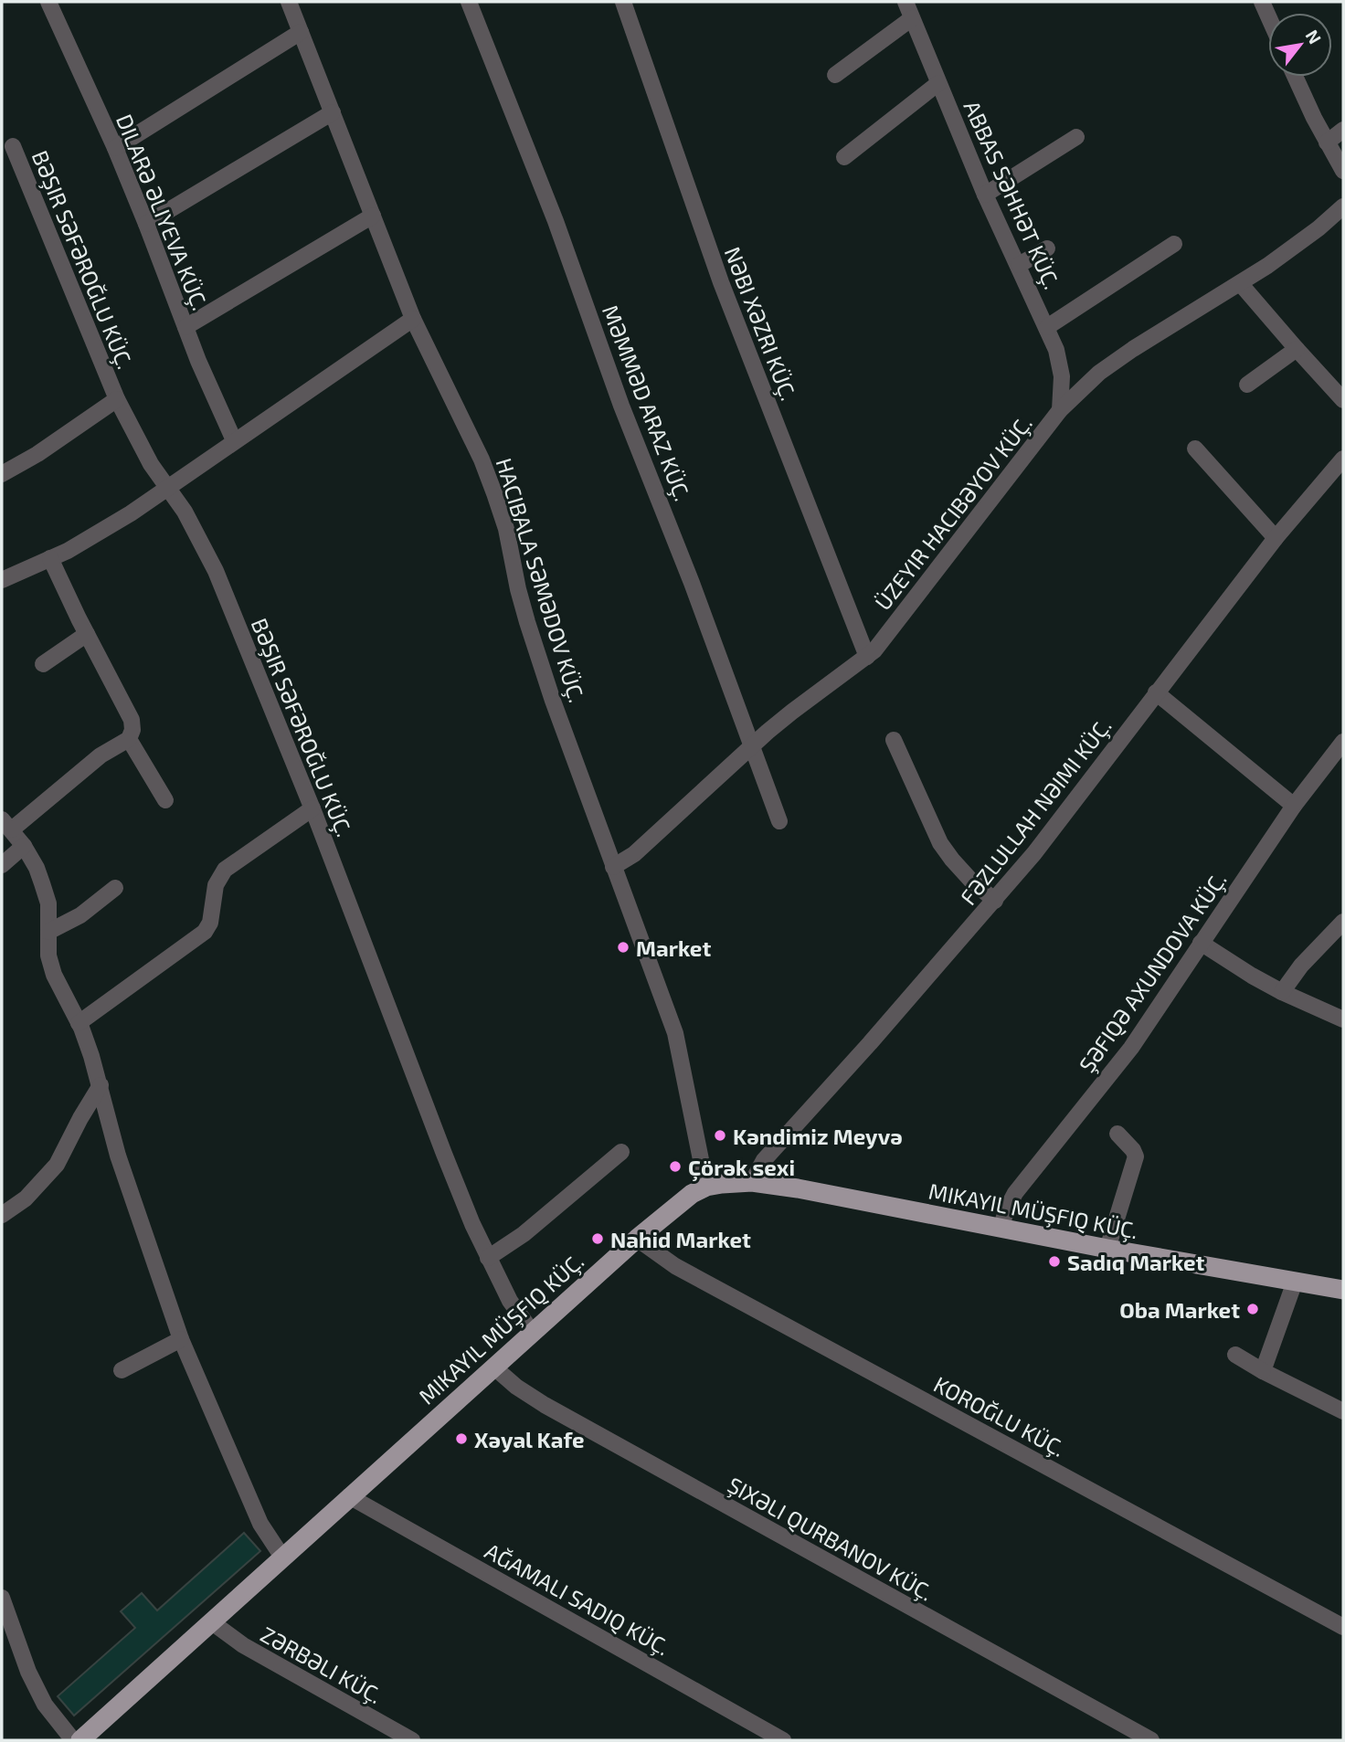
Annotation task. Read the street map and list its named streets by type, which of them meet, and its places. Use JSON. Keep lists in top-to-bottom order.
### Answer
{
  "streets": {
    "street": [
      "ABBAS SƏHHƏT KÜÇ.",
      "DILARƏ ƏLIYEVA KÜÇ.",
      "BƏŞIR SƏFƏROĞLU KÜÇ.",
      "NƏBI XƏZRI KÜÇ.",
      "MƏMMƏD ARAZ KÜÇ.",
      "FƏZLULLAH NƏIMI KÜÇ.",
      "ŞƏFIQƏ AXUNDOVA KÜÇ.",
      "KOROĞLU KÜÇ.",
      "ZƏRBƏLI KÜÇ."
    ]
  },
  "places": [
    "Market",
    "Kəndimiz Meyvə",
    "Çörək sexi",
    "Nahid Market",
    "Sadıq Market",
    "Oba Market",
    "Xəyal Kafe"
  ],
  "north": "top right"
}
